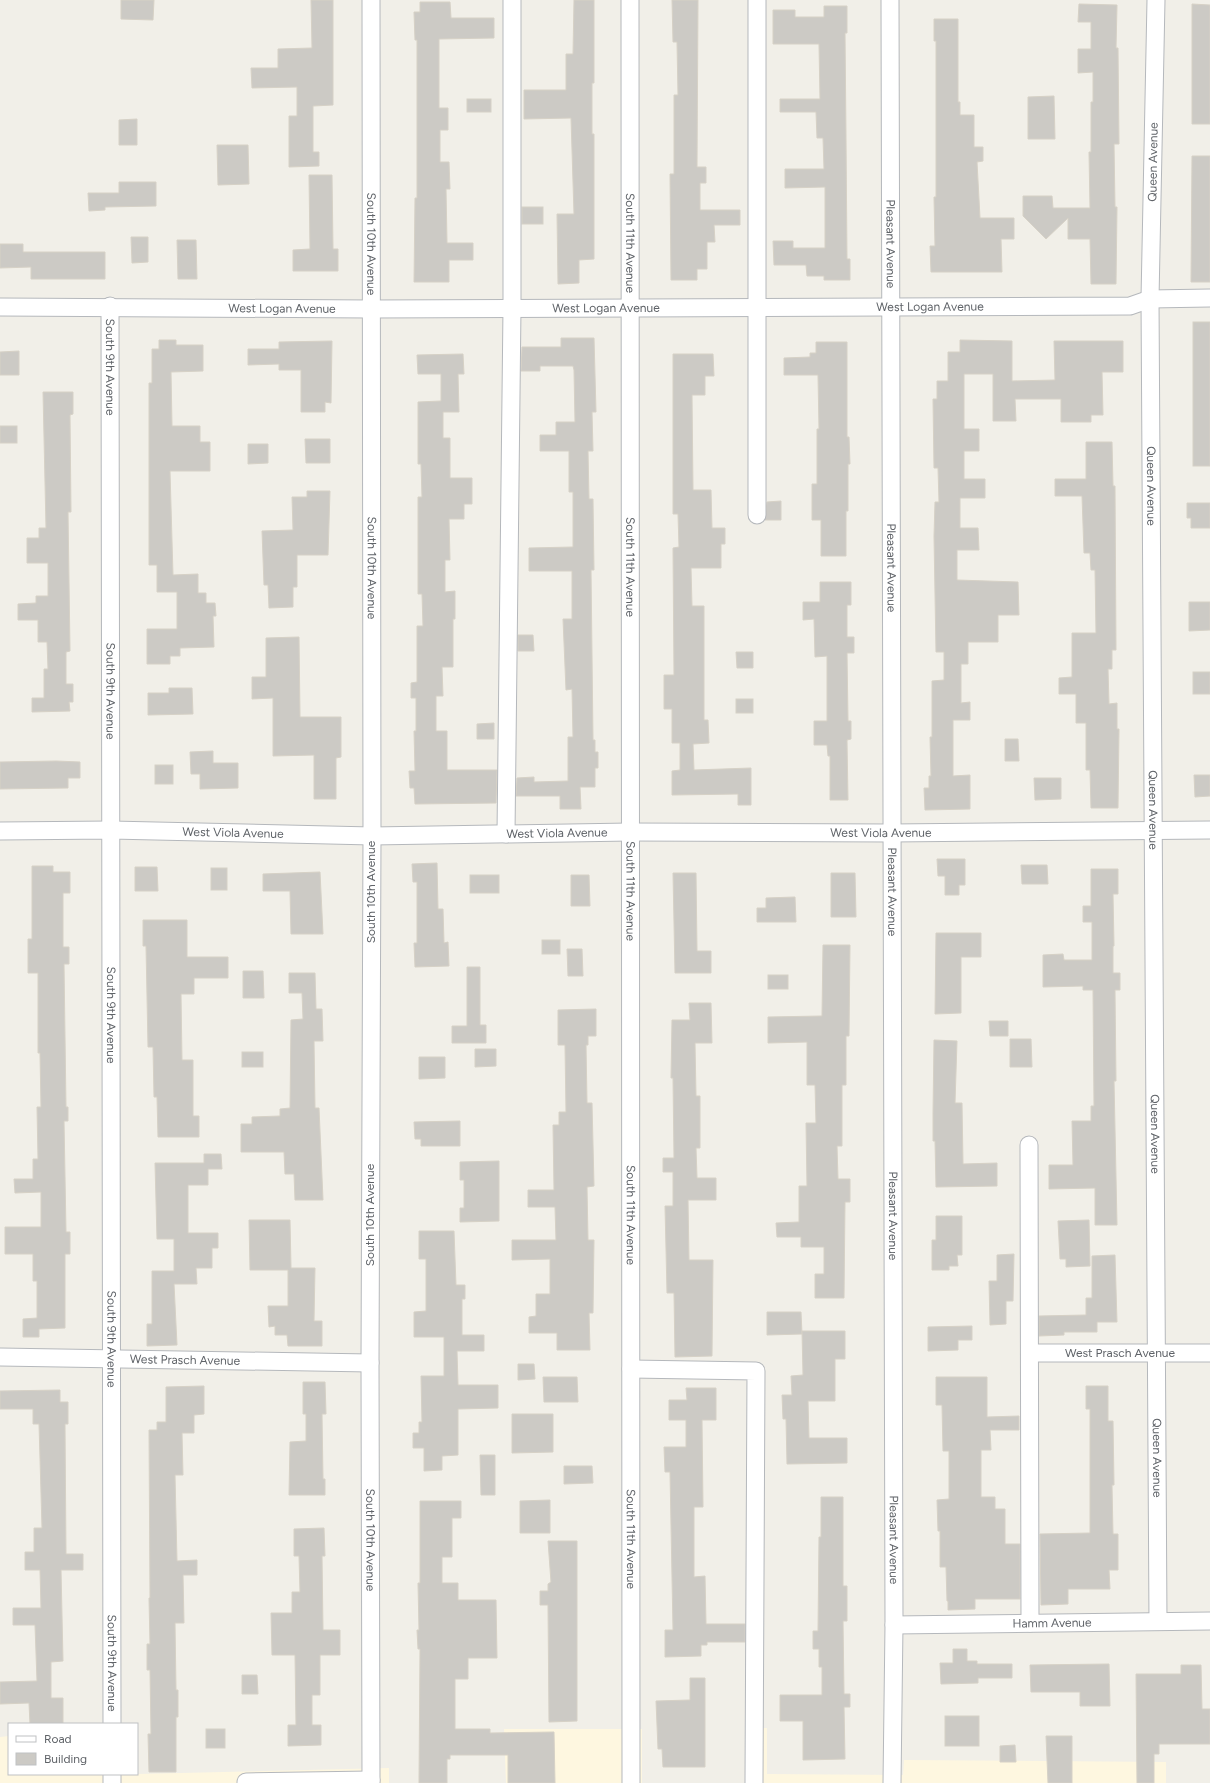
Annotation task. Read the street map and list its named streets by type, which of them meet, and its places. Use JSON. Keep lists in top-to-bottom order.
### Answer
{
  "streets": {
    "street": [
      "Queen Avenue",
      "South 10th Avenue",
      "South 11th Avenue",
      "Pleasant Avenue",
      "West Logan Avenue",
      "South 9th Avenue",
      "West Viola Avenue",
      "West Prasch Avenue",
      "Hamm Avenue"
    ]
  },
  "crossings": [
    ["Queen Avenue", "West Logan Avenue"],
    ["Queen Avenue", "West Viola Avenue"],
    ["Queen Avenue", "West Prasch Avenue"],
    ["Queen Avenue", "Hamm Avenue"],
    ["South 10th Avenue", "West Logan Avenue"],
    ["South 10th Avenue", "West Viola Avenue"],
    ["South 10th Avenue", "West Prasch Avenue"],
    ["South 11th Avenue", "West Logan Avenue"],
    ["South 11th Avenue", "West Viola Avenue"],
    ["Pleasant Avenue", "West Logan Avenue"],
    ["Pleasant Avenue", "West Viola Avenue"],
    ["Pleasant Avenue", "Hamm Avenue"],
    ["West Logan Avenue", "South 9th Avenue"],
    ["South 9th Avenue", "West Viola Avenue"],
    ["South 9th Avenue", "West Prasch Avenue"]
  ],
  "legend": ["Road", "Building"]
}
